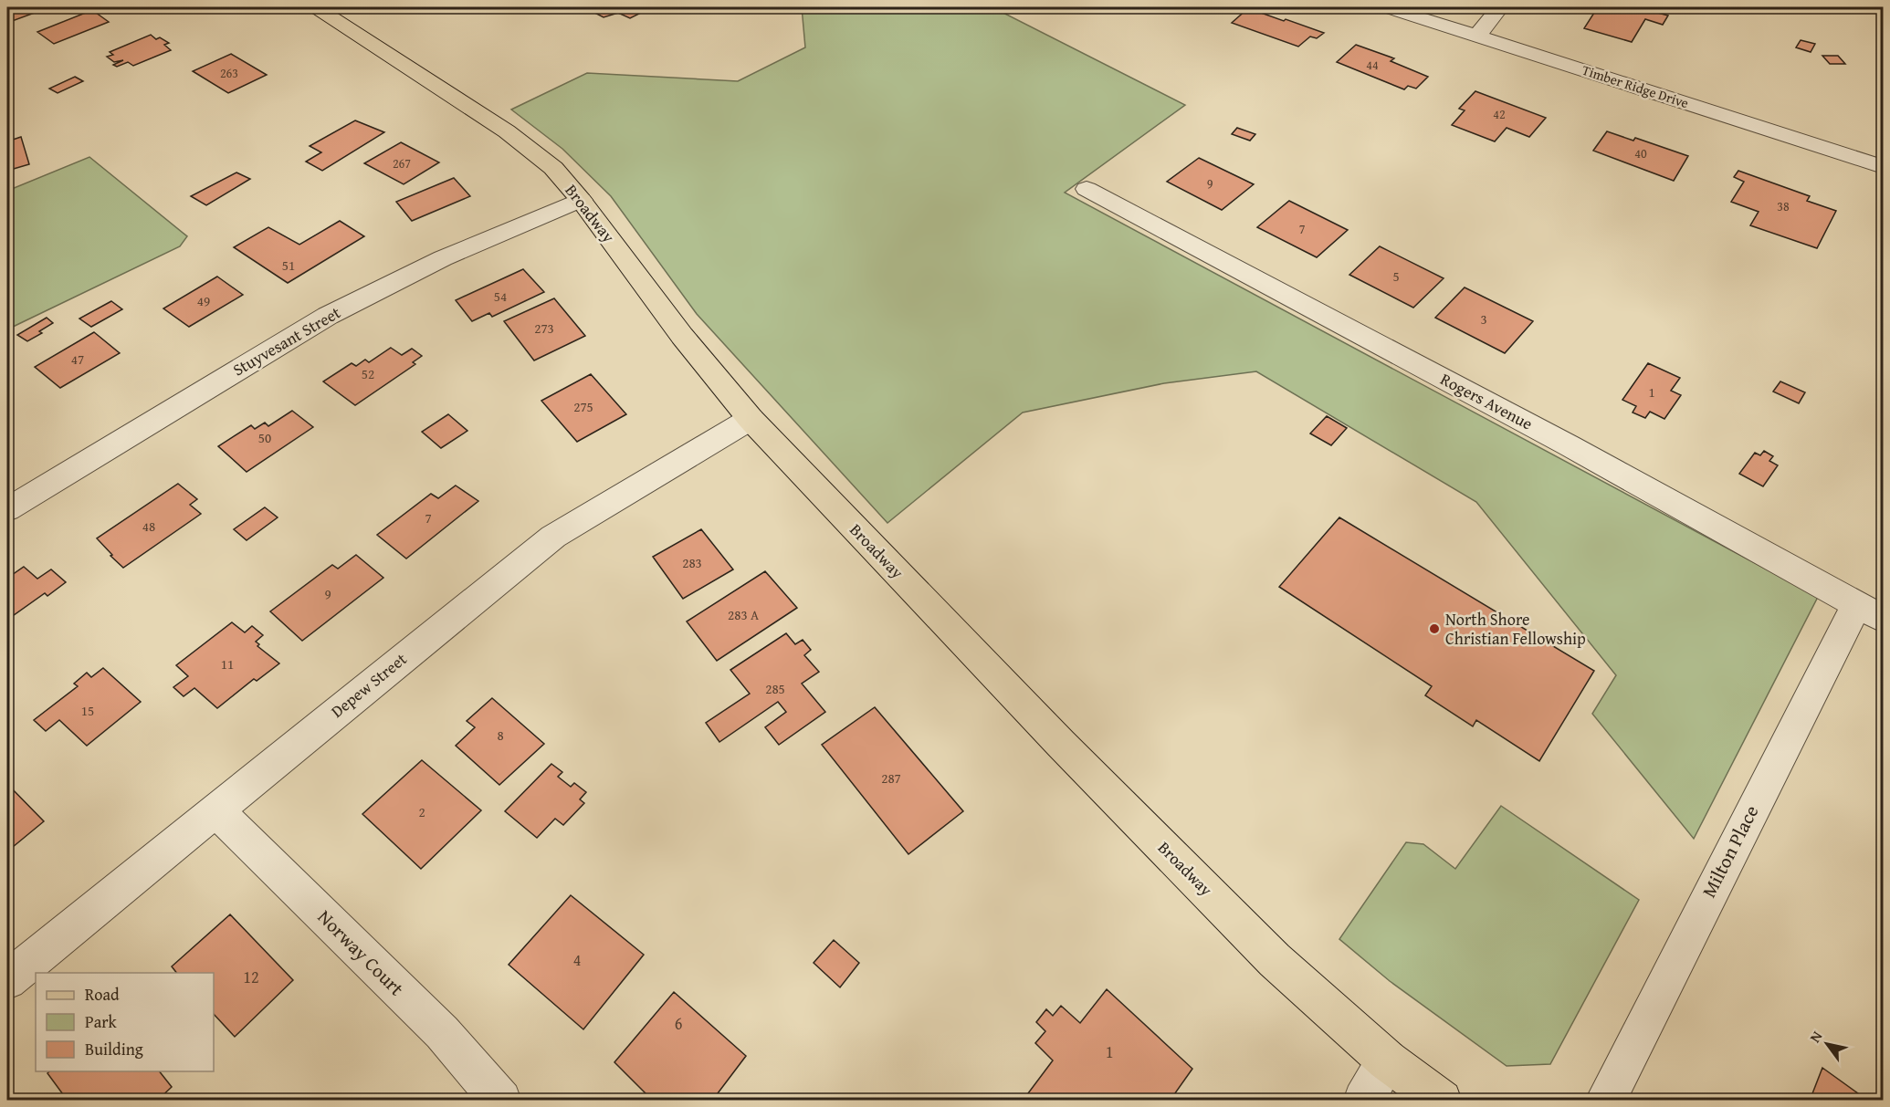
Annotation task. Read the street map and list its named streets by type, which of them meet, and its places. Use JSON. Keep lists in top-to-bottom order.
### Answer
{
  "streets": {
    "main road": ["Broadway"],
    "street": [
      "Timber Ridge Drive",
      "Stuyvesant Street",
      "Rogers Avenue",
      "Depew Street",
      "Milton Place",
      "Norway Court"
    ]
  },
  "crossings": [
    ["Broadway", "Stuyvesant Street"],
    ["Broadway", "Depew Street"],
    ["Rogers Avenue", "Milton Place"],
    ["Depew Street", "Norway Court"]
  ],
  "places": ["North Shore Christian Fellowship"],
  "house_numbers": [
    "44",
    "263",
    "42",
    "40",
    "267",
    "9",
    "38",
    "7",
    "51",
    "5",
    "54",
    "49",
    "3",
    "273",
    "47",
    "52",
    "1",
    "275",
    "50",
    "7",
    "48",
    "283",
    "9",
    "283 A",
    "11",
    "285",
    "15",
    "8",
    "287",
    "2",
    "4",
    "12",
    "6",
    "1"
  ],
  "legend": ["Road", "Park", "Building"],
  "north": "top left"
}
